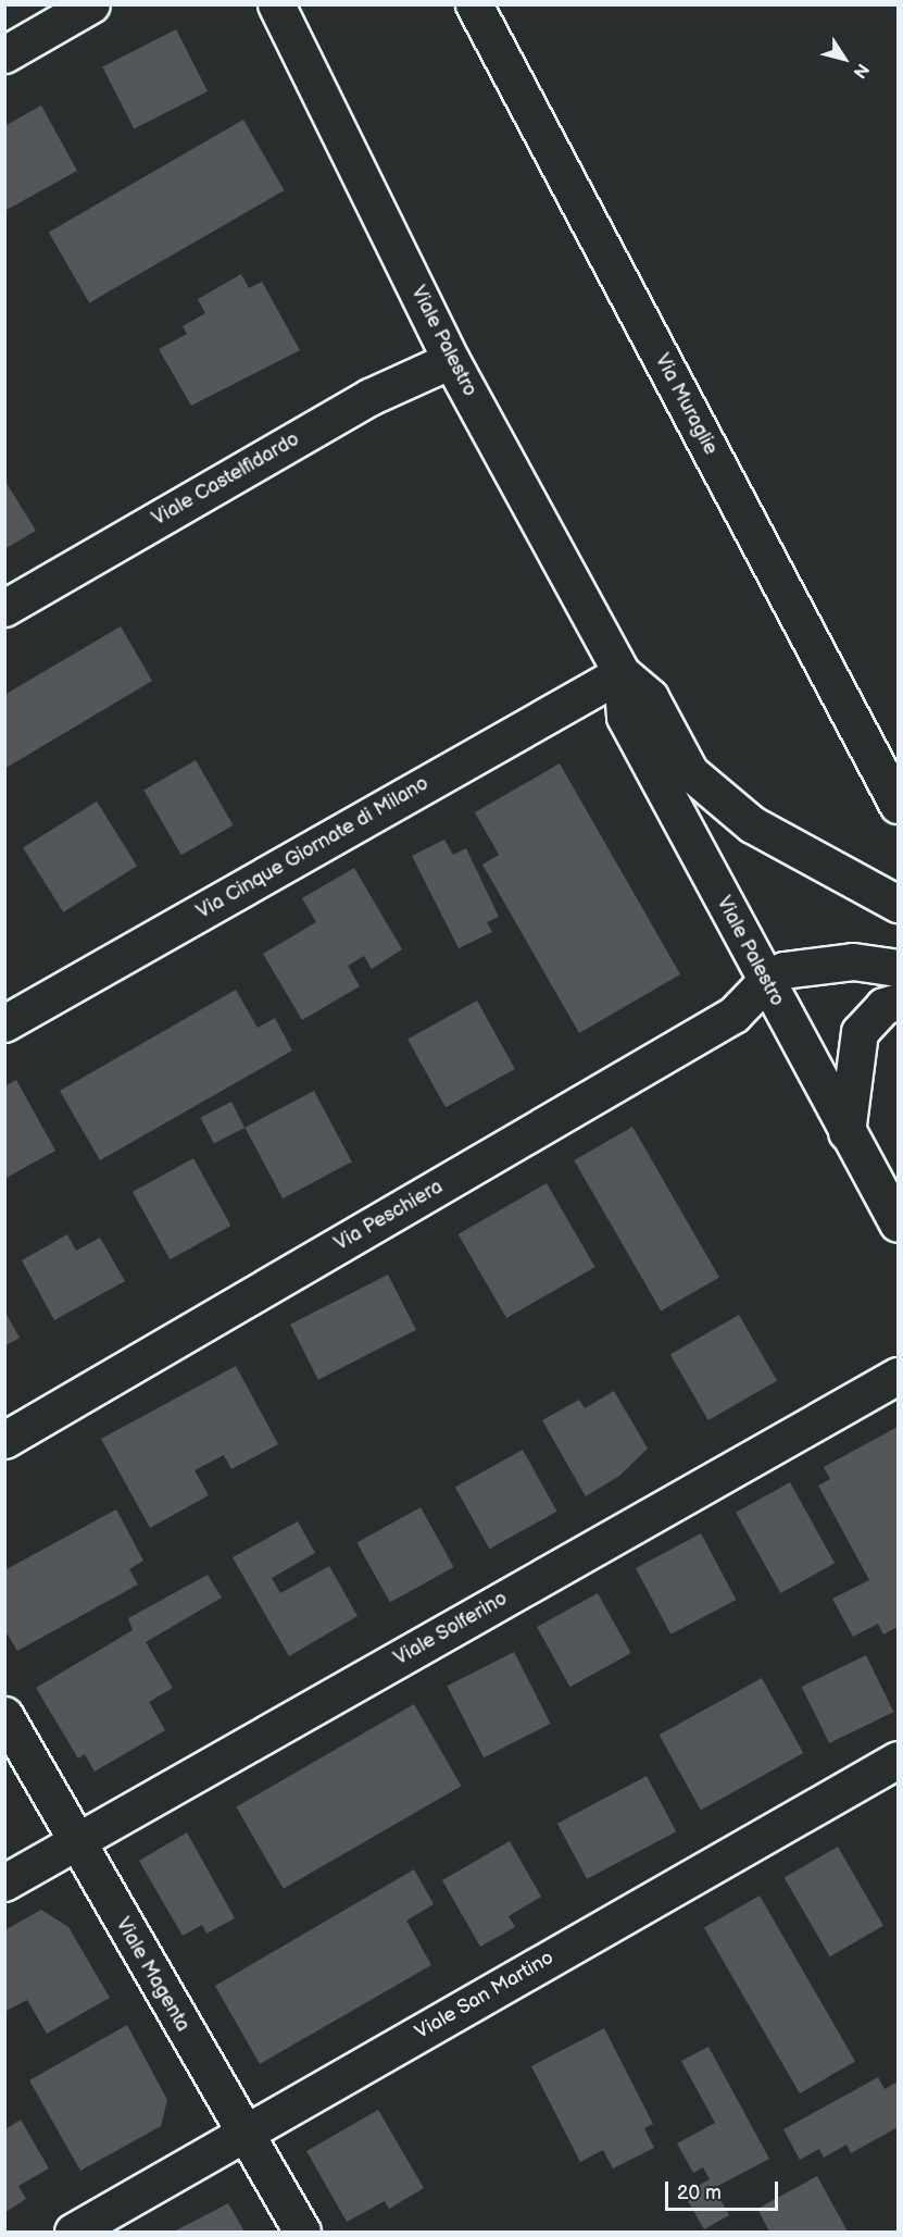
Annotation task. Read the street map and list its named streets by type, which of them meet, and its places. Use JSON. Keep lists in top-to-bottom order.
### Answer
{
  "streets": {
    "street": [
      "Viale Palestro",
      "Via Muraglie",
      "Viale Castelfidardo",
      "Via Cinque Giornate di Milano",
      "Via Peschiera",
      "Viale Solferino",
      "Viale Magenta",
      "Viale San Martino"
    ]
  },
  "crossings": [
    ["Viale Palestro", "Viale Castelfidardo"],
    ["Viale Palestro", "Via Cinque Giornate di Milano"],
    ["Viale Palestro", "Via Peschiera"],
    ["Viale Solferino", "Viale Magenta"],
    ["Viale Magenta", "Viale San Martino"]
  ],
  "scale_bar": "20 m",
  "north": "bottom right"
}
